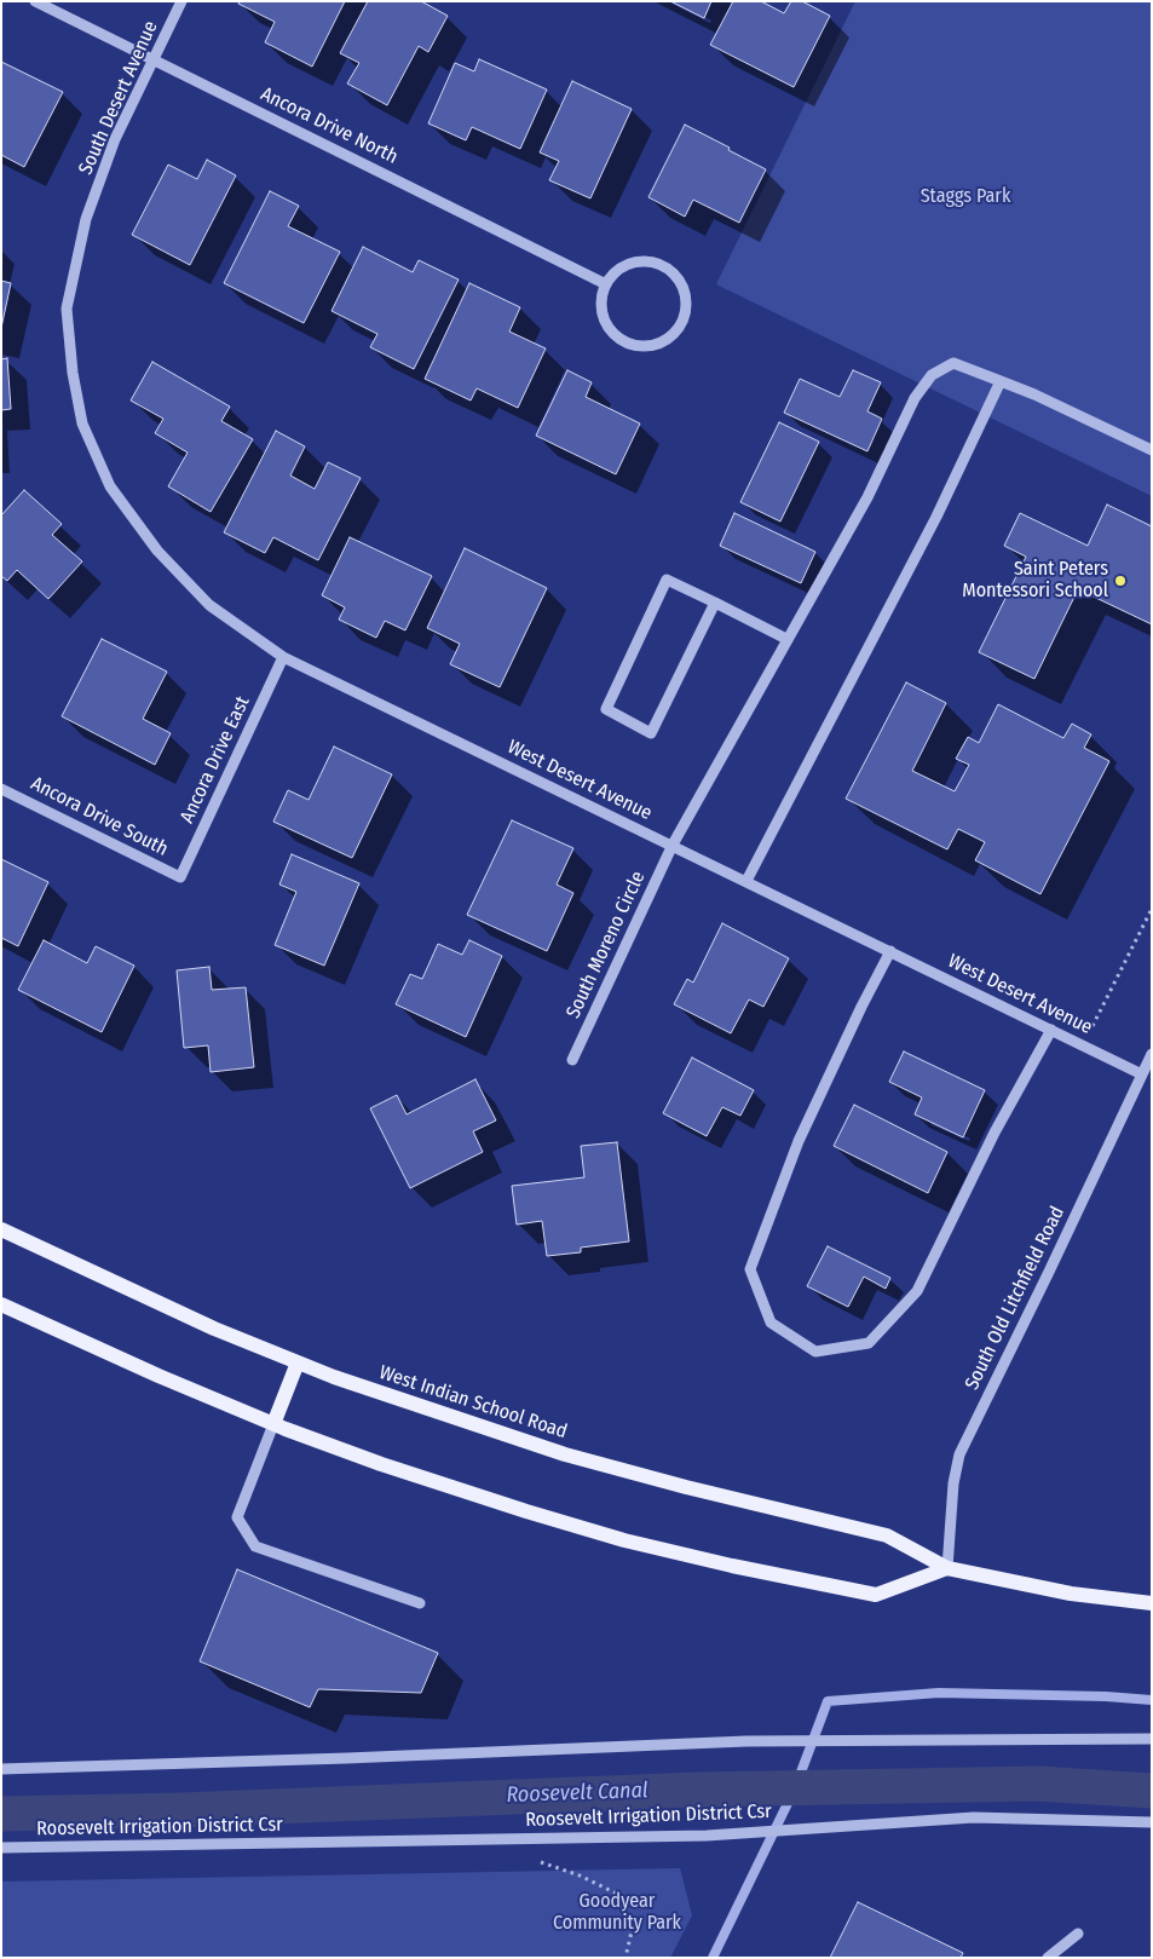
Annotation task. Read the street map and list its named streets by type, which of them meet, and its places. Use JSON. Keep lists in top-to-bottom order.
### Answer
{
  "streets": {
    "main road": ["West Indian School Road"],
    "street": [
      "South Desert Avenue",
      "Ancora Drive North",
      "Ancora Drive East",
      "West Desert Avenue",
      "Ancora Drive South",
      "South Moreno Circle",
      "South Old Litchfield Road",
      "Roosevelt Irrigation District Csr"
    ]
  },
  "crossings": [
    ["South Desert Avenue", "Ancora Drive North"],
    ["South Desert Avenue", "West Desert Avenue"],
    ["Ancora Drive East", "West Desert Avenue"],
    ["Ancora Drive East", "Ancora Drive South"],
    ["West Desert Avenue", "South Moreno Circle"],
    ["West Desert Avenue", "South Old Litchfield Road"],
    ["South Old Litchfield Road", "West Indian School Road"]
  ],
  "water": ["Roosevelt Canal"],
  "parks": ["Staggs Park", "Goodyear Community Park"],
  "places": ["Saint Peters Montessori School"]
}
